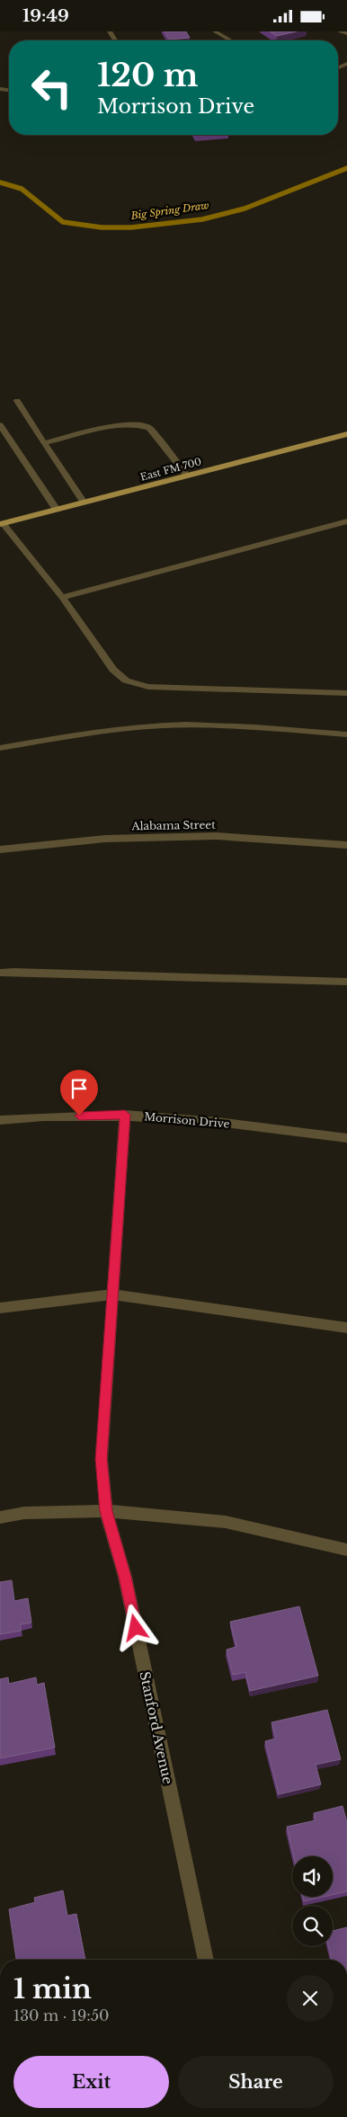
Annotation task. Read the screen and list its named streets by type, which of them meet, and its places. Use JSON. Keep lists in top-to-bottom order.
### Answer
{
  "streets": {
    "main road": ["East FM 700"],
    "street": ["Alabama Street", "Morrison Drive", "Stanford Avenue"]
  },
  "crossings": [
    ["Morrison Drive", "Stanford Avenue"]
  ],
  "water": ["Big Spring Draw"],
  "page": {
    "status": "19:49",
    "turn": ["120 m", "Morrison Drive"],
    "heading": ["1 min", "130 m · 19:50"],
    "buttons": ["Exit", "Share"]
  }
}
